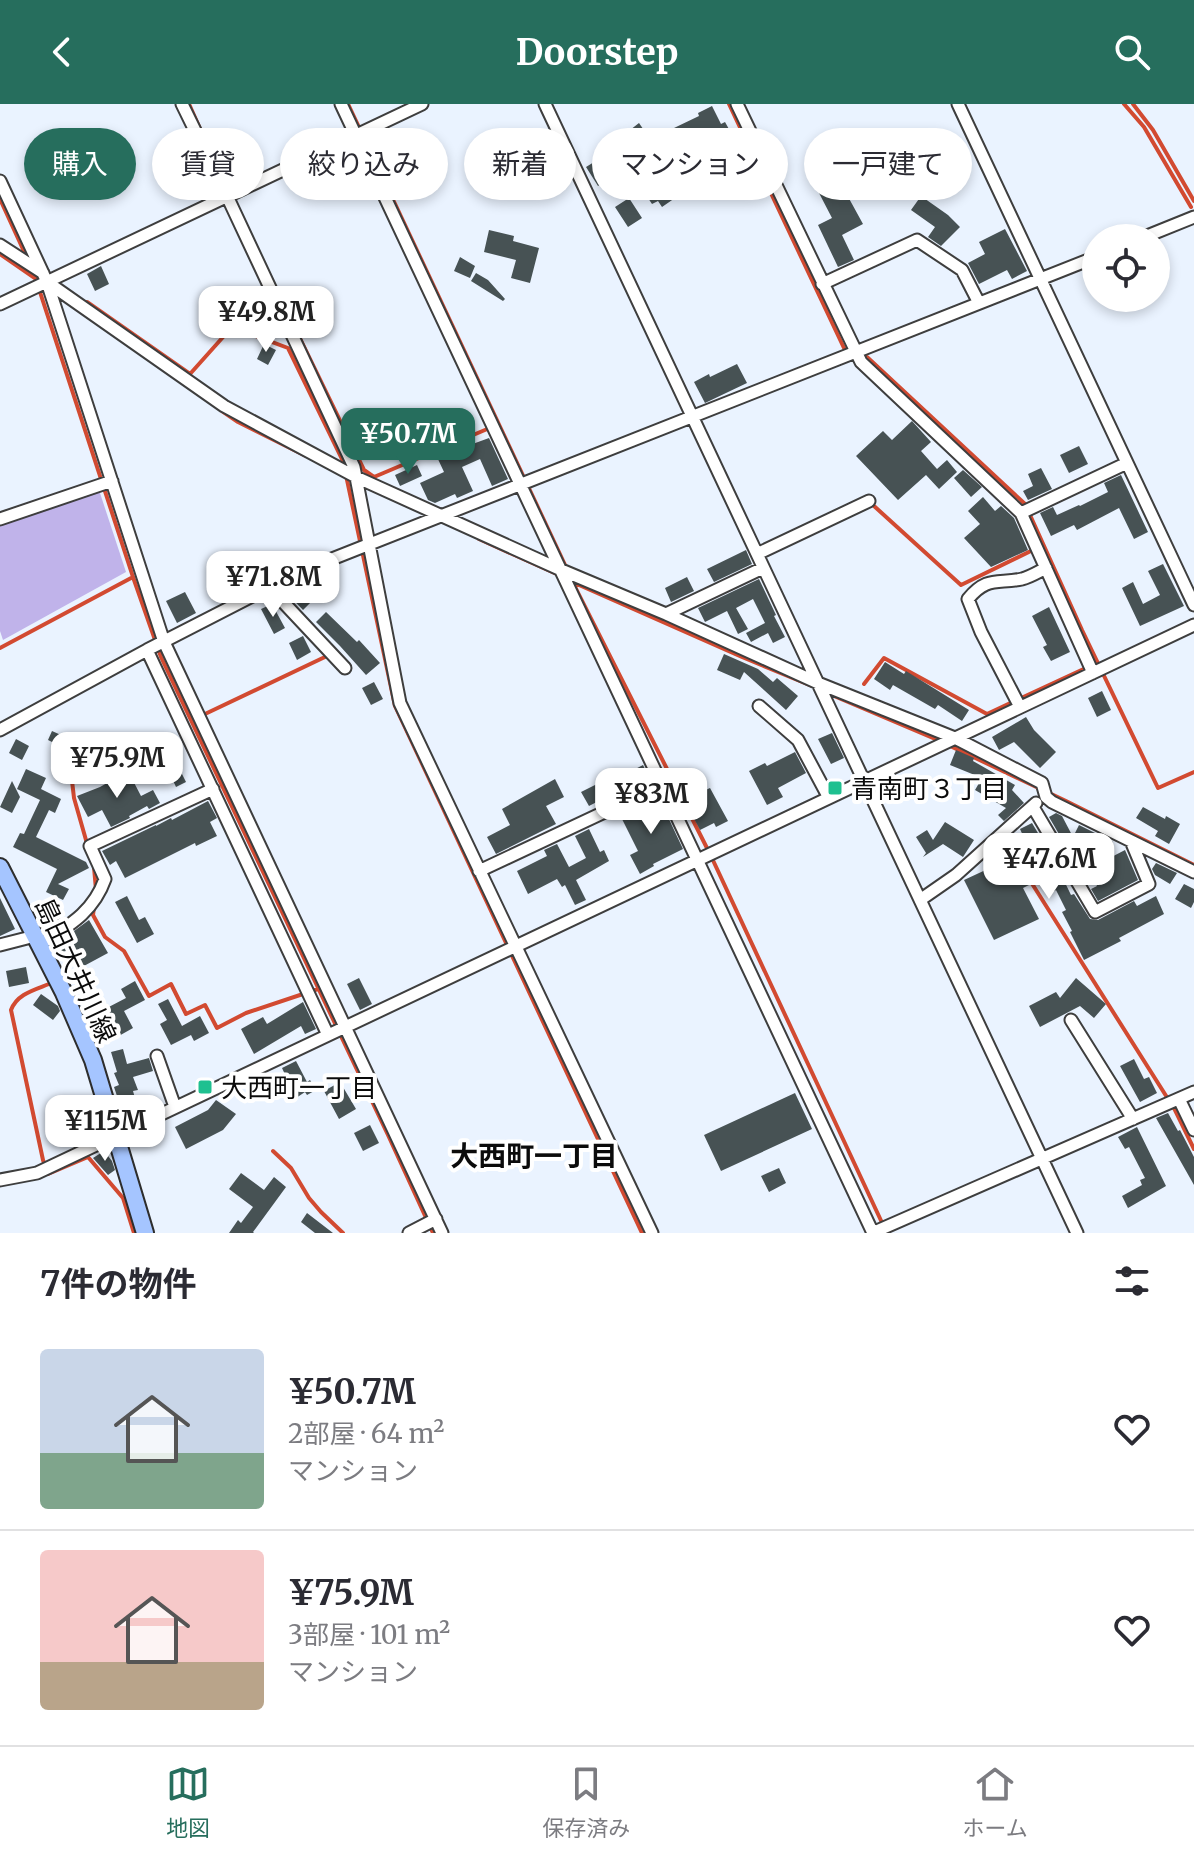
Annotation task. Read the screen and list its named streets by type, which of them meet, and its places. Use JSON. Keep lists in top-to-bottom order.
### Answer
{
  "streets": {
    "main road": ["島田大井川線"]
  },
  "districts": ["大西町一丁目"],
  "places": {
    "transit": ["青南町３丁目", "大西町一丁目"]
  },
  "page": {
    "header": "Doorstep",
    "chip": [
      "購入",
      "賃貸",
      "絞り込み",
      "新着",
      "マンション",
      "一戸建て"
    ],
    "price": [
      "¥49.8M",
      "¥50.7M",
      "¥71.8M",
      "¥75.9M",
      "¥83M",
      "¥47.6M",
      "¥115M"
    ],
    "heading": "7件の物件",
    "list": [
      {
        "name": "¥50.7M",
        "note": "2部屋 · 64 m² · マンション"
      },
      {
        "name": "¥75.9M",
        "note": "3部屋 · 101 m² · マンション"
      }
    ],
    "tabs": ["地図", "保存済み", "ホーム"]
  }
}
